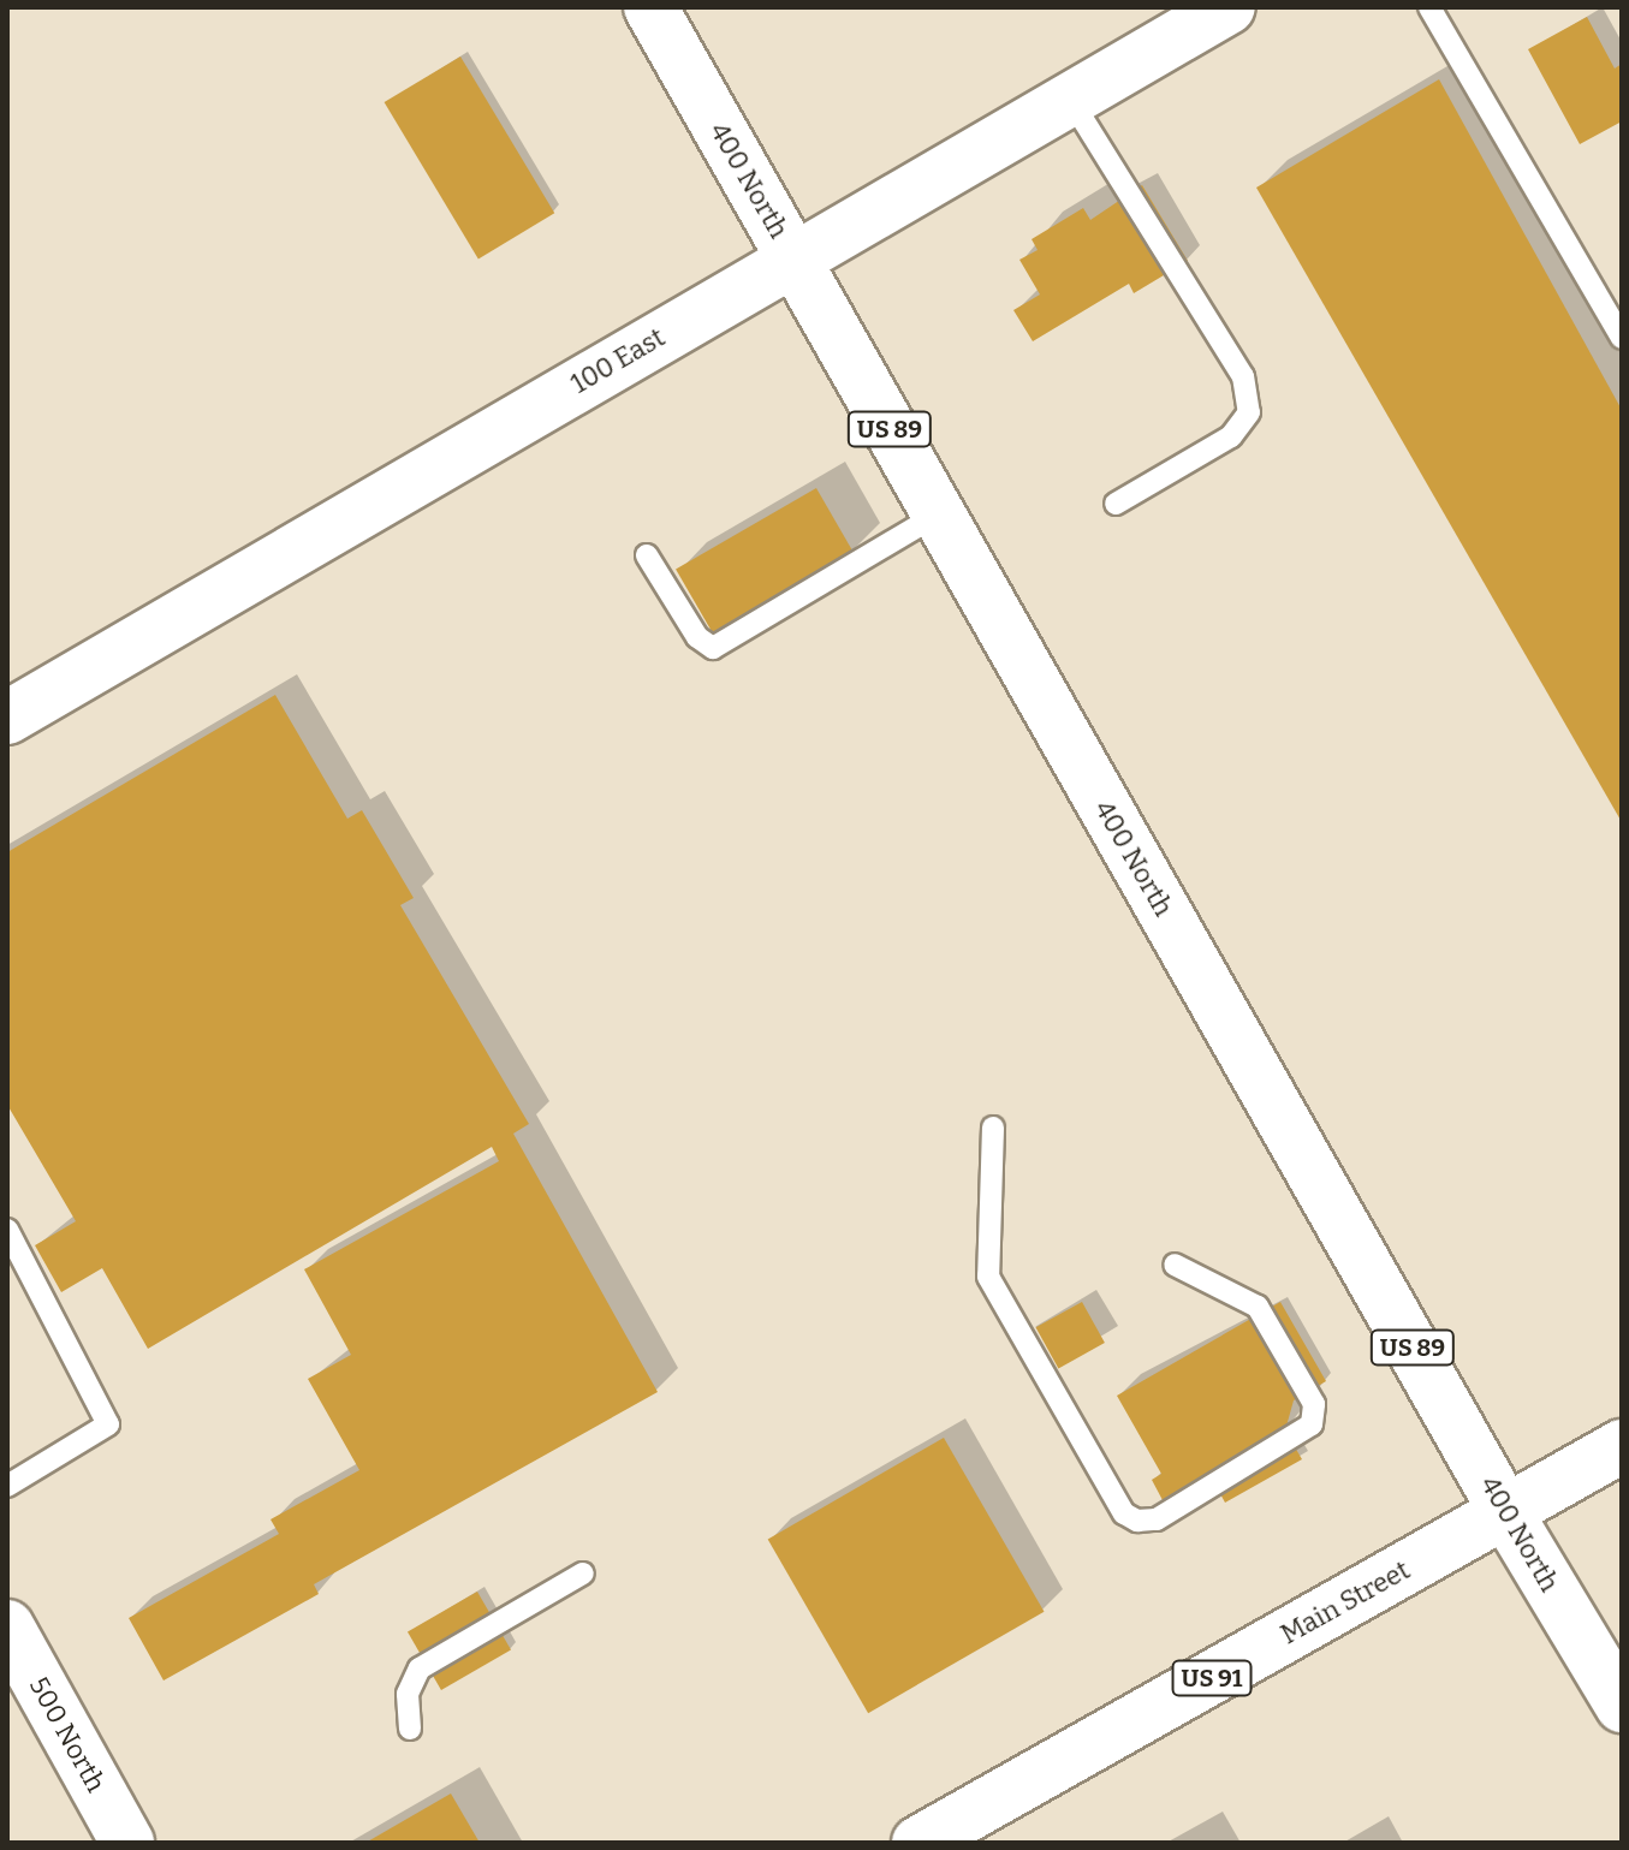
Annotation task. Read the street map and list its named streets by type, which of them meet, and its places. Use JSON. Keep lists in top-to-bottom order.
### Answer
{
  "streets": {
    "main road": [
      "400 North",
      "100 East",
      "US 89",
      "Main Street",
      "US 91",
      "500 North"
    ]
  },
  "crossings": [
    ["400 North", "100 East"],
    ["400 North", "Main Street"]
  ]
}
